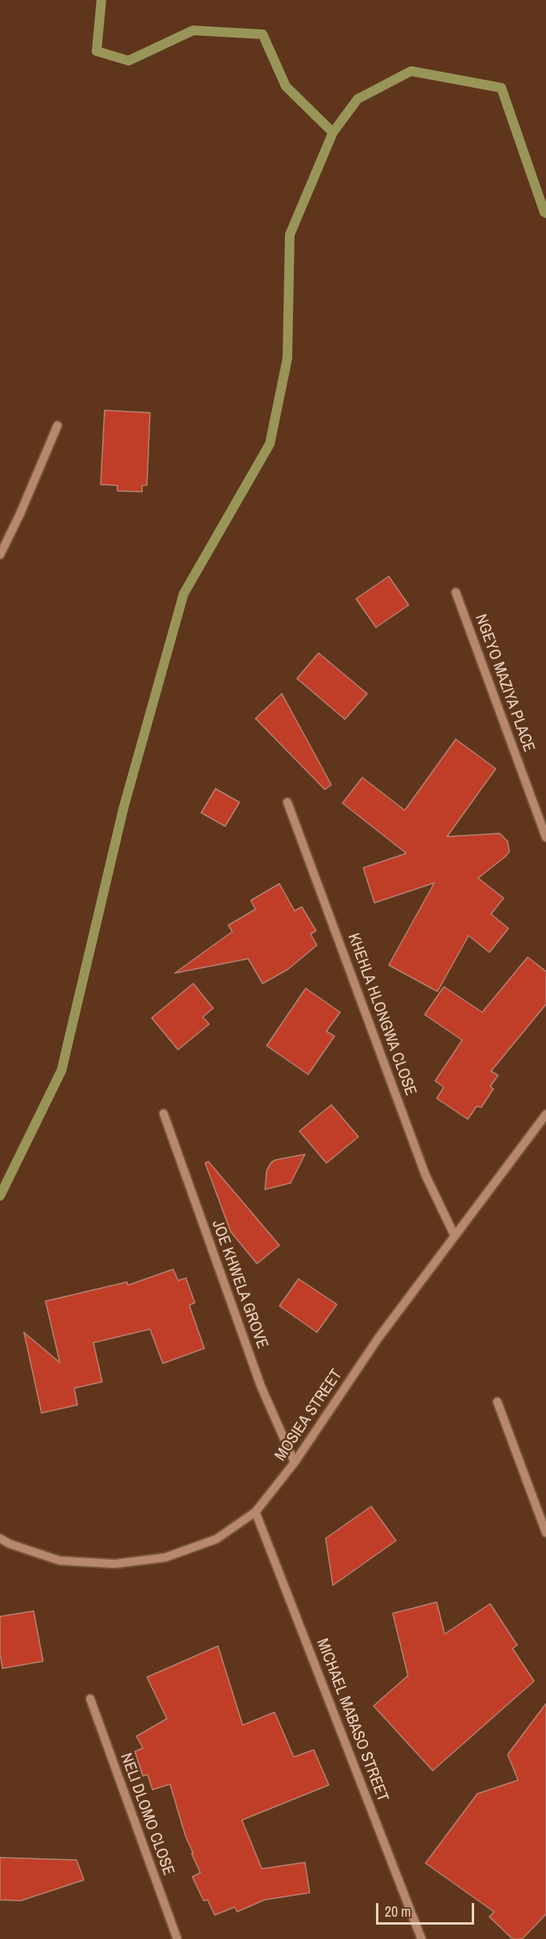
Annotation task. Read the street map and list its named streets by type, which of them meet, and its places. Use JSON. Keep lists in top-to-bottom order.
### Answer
{
  "streets": {
    "street": [
      "NGEYO MAZIYA PLACE",
      "KHEHLA HLONGWA CLOSE",
      "JOE KHWELA GROVE",
      "MOSIEA STREET",
      "MICHAEL MABASO STREET",
      "NELI DLOMO CLOSE"
    ]
  },
  "crossings": [
    ["KHEHLA HLONGWA CLOSE", "MOSIEA STREET"],
    ["JOE KHWELA GROVE", "MOSIEA STREET"],
    ["MOSIEA STREET", "MICHAEL MABASO STREET"]
  ],
  "scale_bar": "20 m"
}
